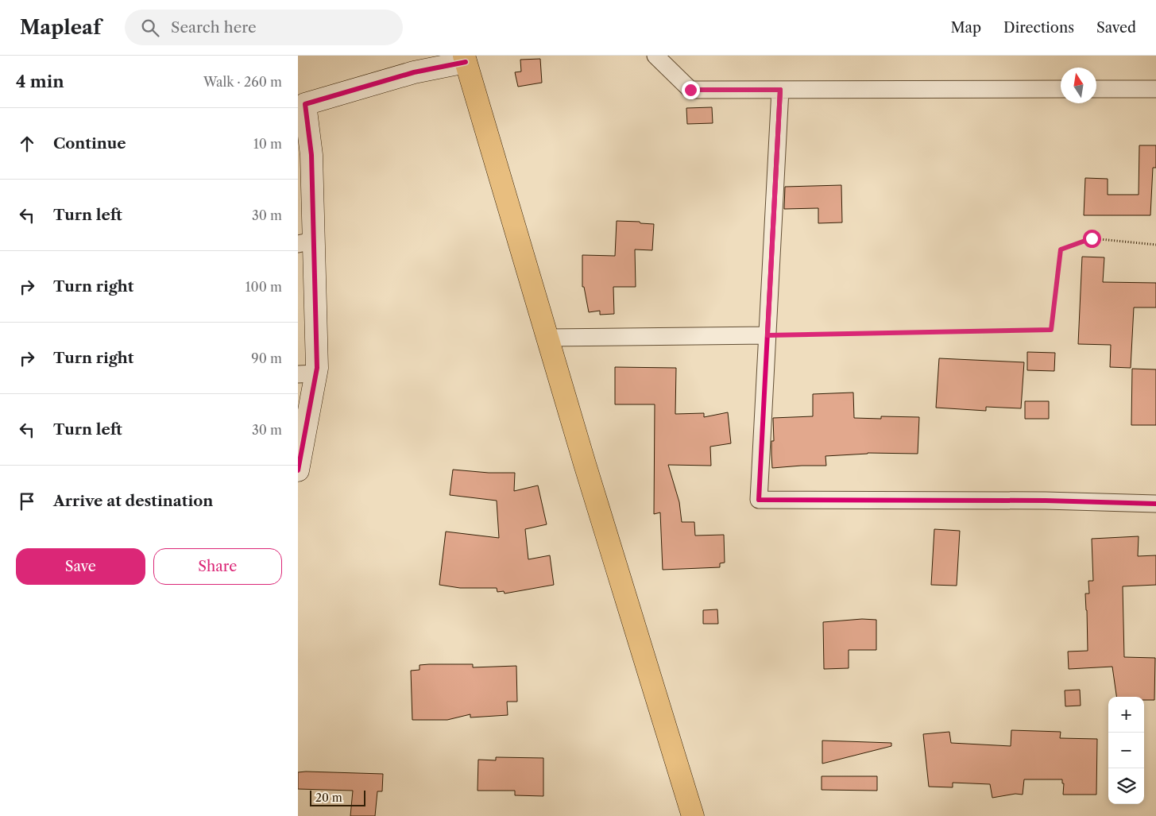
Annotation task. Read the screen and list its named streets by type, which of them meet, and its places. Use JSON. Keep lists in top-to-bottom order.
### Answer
{
  "scale_bar": "20 m",
  "north": "top",
  "page": {
    "header": "Mapleaf",
    "search": "Search here",
    "nav": ["Map", "Directions", "Saved"],
    "heading": ["4 min", "Walk · 260 m"],
    "list": [
      ["Continue", "10 m"],
      ["Turn left", "30 m"],
      ["Turn right", "100 m"],
      ["Turn right", "90 m"],
      ["Turn left", "30 m"],
      "Arrive at destination"
    ],
    "buttons": ["Save", "Share"],
    "map_buttons": ["+", "−"],
    "scale": "20 m"
  }
}
